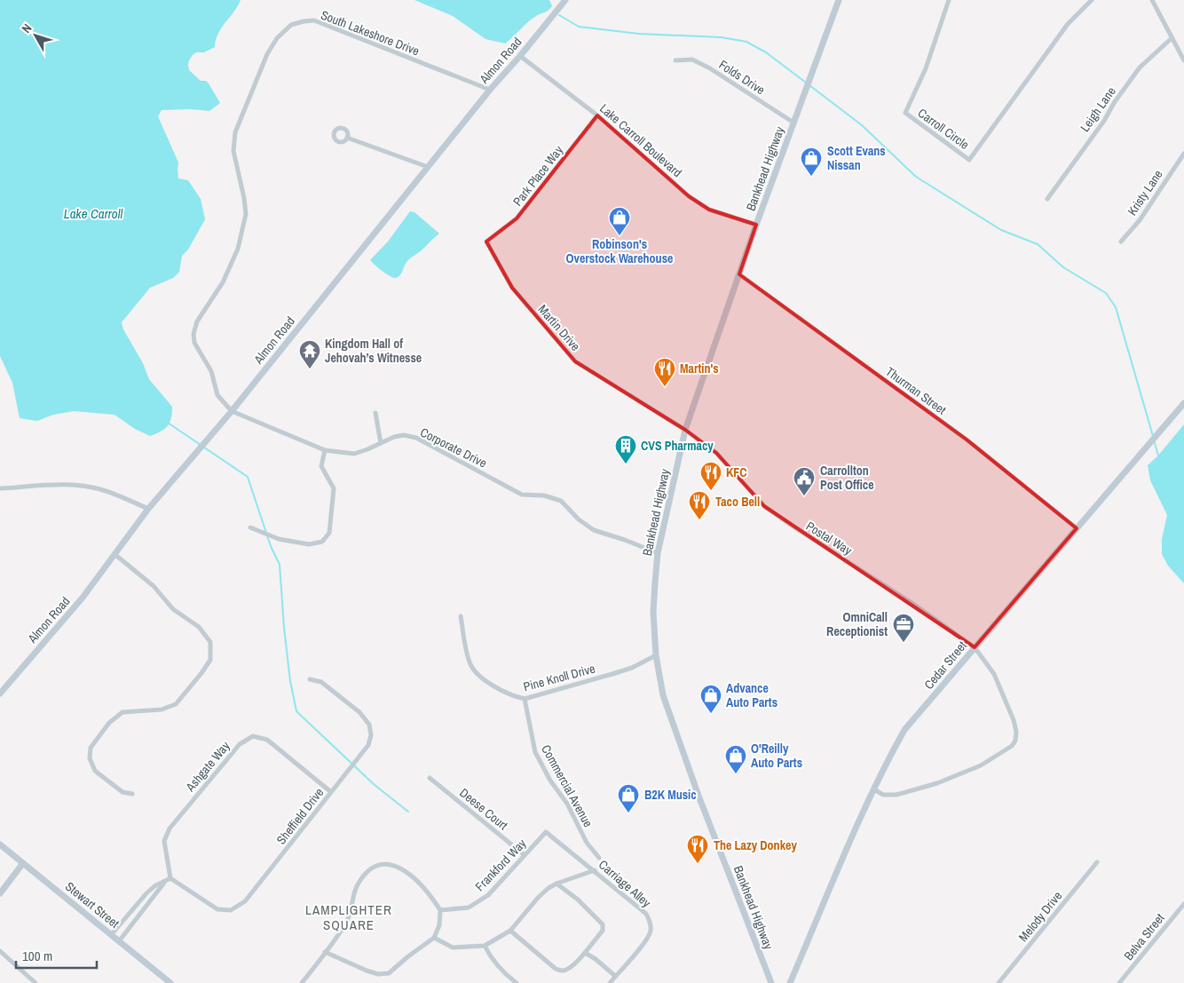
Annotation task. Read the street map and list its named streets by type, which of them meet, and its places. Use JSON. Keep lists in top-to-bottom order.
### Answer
{
  "streets": {
    "street": [
      "South Lakeshore Drive",
      "Almon Road",
      "Folds Drive",
      "Leigh Lane",
      "Carroll Circle",
      "Lake Carroll Boulevard",
      "Bankhead Highway",
      "Park Place Way",
      "Kristy Lane",
      "Martin Drive",
      "Thurman Street",
      "Corporate Drive",
      "Postal Way",
      "Cedar Street",
      "Pine Knoll Drive",
      "Ashgate Way",
      "Commercial Avenue",
      "Deese Court",
      "Sheffield Drive",
      "Frankford Way",
      "Carriage Alley",
      "Stewart Street",
      "Melody Drive",
      "Belva Street"
    ]
  },
  "crossings": [
    ["South Lakeshore Drive", "Almon Road"],
    ["South Lakeshore Drive", "Corporate Drive"],
    ["Almon Road", "Lake Carroll Boulevard"],
    ["Almon Road", "Corporate Drive"],
    ["Folds Drive", "Bankhead Highway"],
    ["Lake Carroll Boulevard", "Bankhead Highway"],
    ["Lake Carroll Boulevard", "Park Place Way"],
    ["Bankhead Highway", "Martin Drive"],
    ["Bankhead Highway", "Thurman Street"],
    ["Bankhead Highway", "Corporate Drive"],
    ["Bankhead Highway", "Postal Way"],
    ["Bankhead Highway", "Pine Knoll Drive"],
    ["Park Place Way", "Martin Drive"],
    ["Martin Drive", "Postal Way"],
    ["Thurman Street", "Cedar Street"],
    ["Postal Way", "Cedar Street"],
    ["Pine Knoll Drive", "Commercial Avenue"],
    ["Ashgate Way", "Sheffield Drive"],
    ["Deese Court", "Frankford Way"],
    ["Frankford Way", "Carriage Alley"]
  ],
  "districts": ["LAMPLIGHTER SQUARE"],
  "water": ["Lake Carroll"],
  "places": {
    "shop": [
      "Scott Evans Nissan",
      "Robinson's Overstock Warehouse",
      "Advance Auto Parts",
      "O'Reilly Auto Parts",
      "B2K Music"
    ],
    "temple": ["Kingdom Hall of Jehovah’s Witnesse"],
    "restaurant": [
      "Martin's",
      "KFC",
      "Taco Bell",
      "The Lazy Donkey"
    ],
    "building": ["CVS Pharmacy"],
    "public building": ["Carrollton Post Office"],
    "office": ["OmniCall Receptionist"]
  },
  "scale_bar": "100 m",
  "north": "top left"
}
